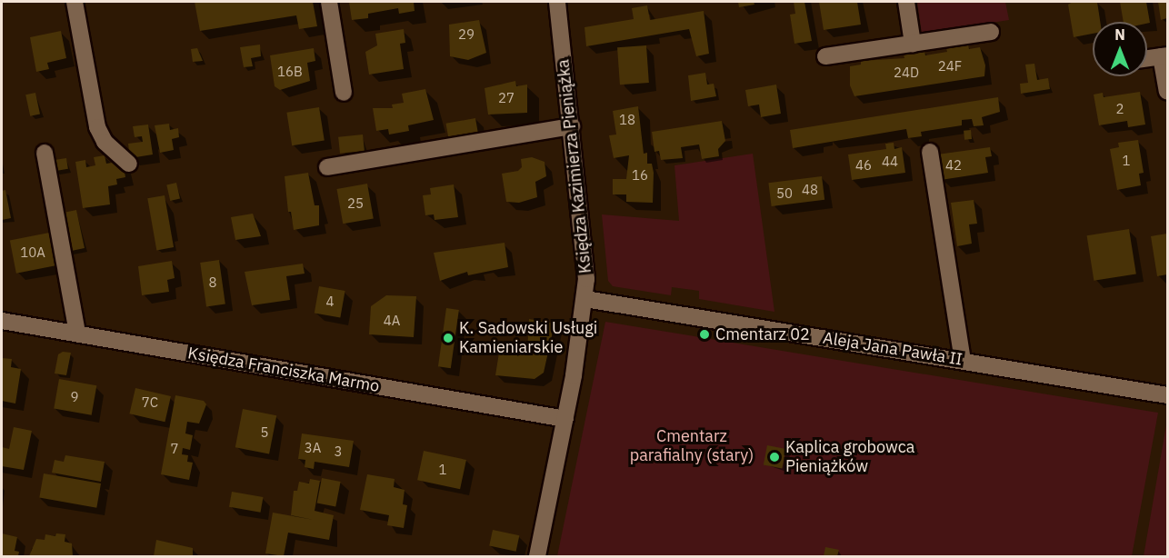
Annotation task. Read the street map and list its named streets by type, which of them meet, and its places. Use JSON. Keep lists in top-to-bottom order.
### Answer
{
  "streets": {
    "street": ["Księdza Kazimierza Pieniążka", "Aleja Jana Pawła II", "Księdza Franciszka Marmo"]
  },
  "crossings": [
    ["Księdza Kazimierza Pieniążka", "Aleja Jana Pawła II"],
    ["Księdza Kazimierza Pieniążka", "Księdza Franciszka Marmo"]
  ],
  "parks": ["Cmentarz parafialny (stary)"],
  "places": ["Cmentarz 02", "K. Sadowski Usługi Kamieniarskie", "Kaplica grobowca Pieniążków"],
  "house_numbers": [
    "29",
    "24F",
    "16B",
    "24D",
    "27",
    "2",
    "18",
    "1",
    "44",
    "46",
    "42",
    "16",
    "48",
    "50",
    "25",
    "10A",
    "8",
    "4",
    "4A",
    "9",
    "7C",
    "5",
    "3A",
    "7",
    "3",
    "1"
  ],
  "north": "top"
}
